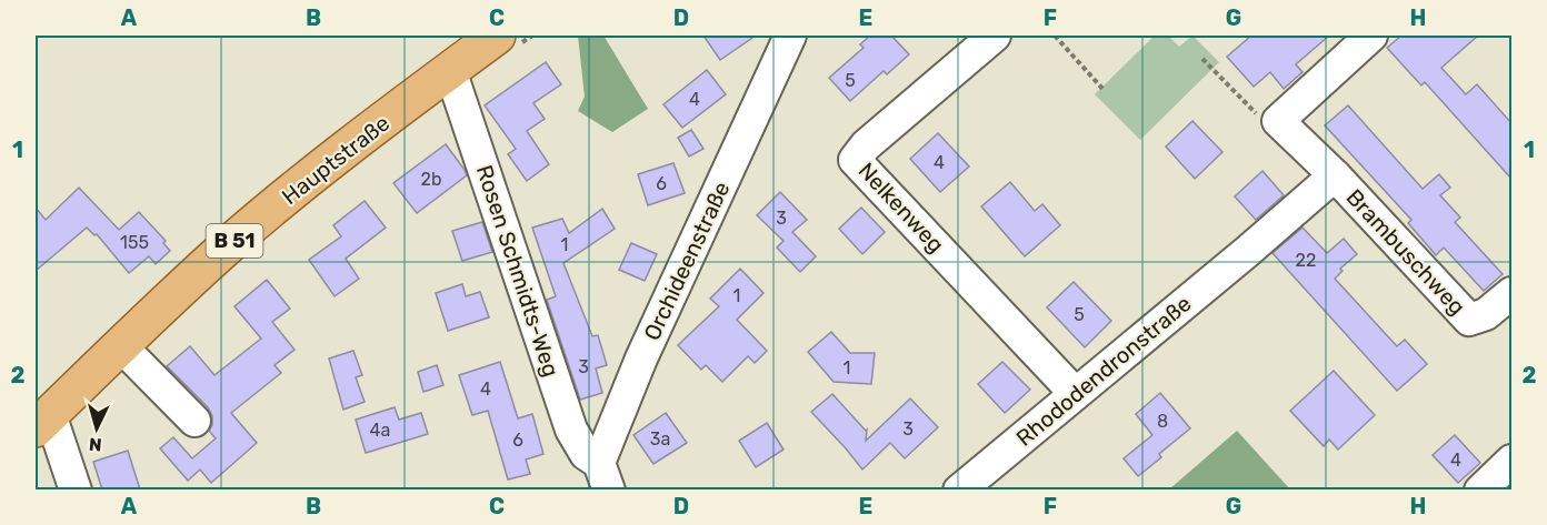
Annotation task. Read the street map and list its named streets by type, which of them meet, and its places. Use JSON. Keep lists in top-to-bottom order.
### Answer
{
  "streets": {
    "main road": ["Hauptstraße", "B 51"],
    "street": [
      "Nelkenweg",
      "Brambuschweg",
      "Orchideenstraße",
      "Rosen Schmidts-Weg",
      "Rhododendronstraße"
    ]
  },
  "crossings": [
    ["Hauptstraße", "Rosen Schmidts-Weg"],
    ["Nelkenweg", "Rhododendronstraße"],
    ["Brambuschweg", "Rhododendronstraße"],
    ["Orchideenstraße", "Rosen Schmidts-Weg"]
  ],
  "house_numbers": [
    "5",
    "4",
    "4",
    "2b",
    "6",
    "3",
    "155",
    "1",
    "22",
    "1",
    "5",
    "3",
    "1",
    "4",
    "8",
    "3",
    "4a",
    "3a",
    "6",
    "4"
  ],
  "north": "bottom",
  "grid": {
    "columns": [
      "A",
      "B",
      "C",
      "D",
      "E",
      "F",
      "G",
      "H"
    ],
    "rows": ["1", "2"]
  }
}
